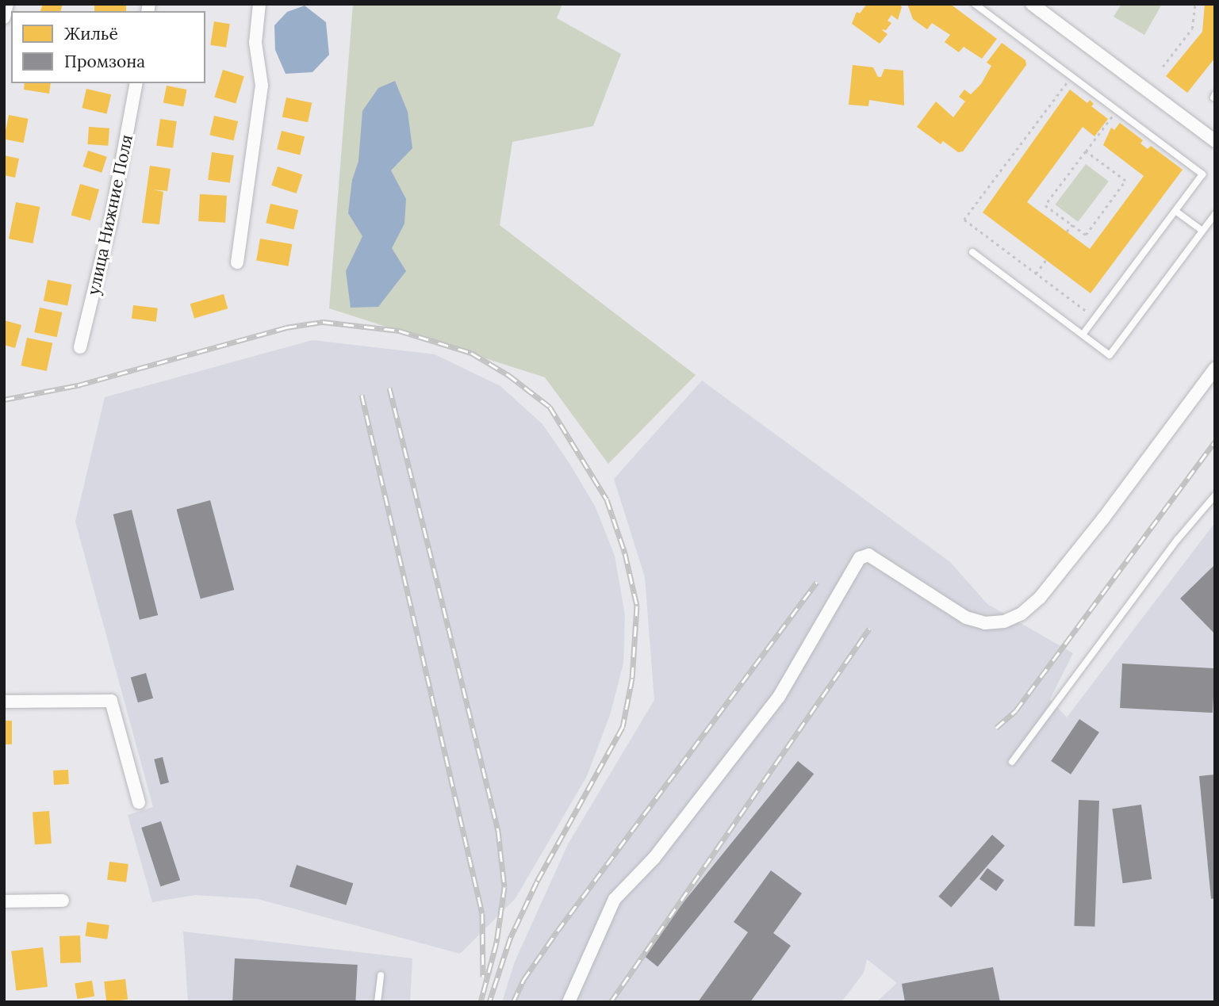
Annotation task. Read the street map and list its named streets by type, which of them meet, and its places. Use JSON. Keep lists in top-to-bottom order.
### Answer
{
  "streets": {
    "street": ["улица Нижние Поля"]
  },
  "legend": ["Жильё", "Промзона"]
}
